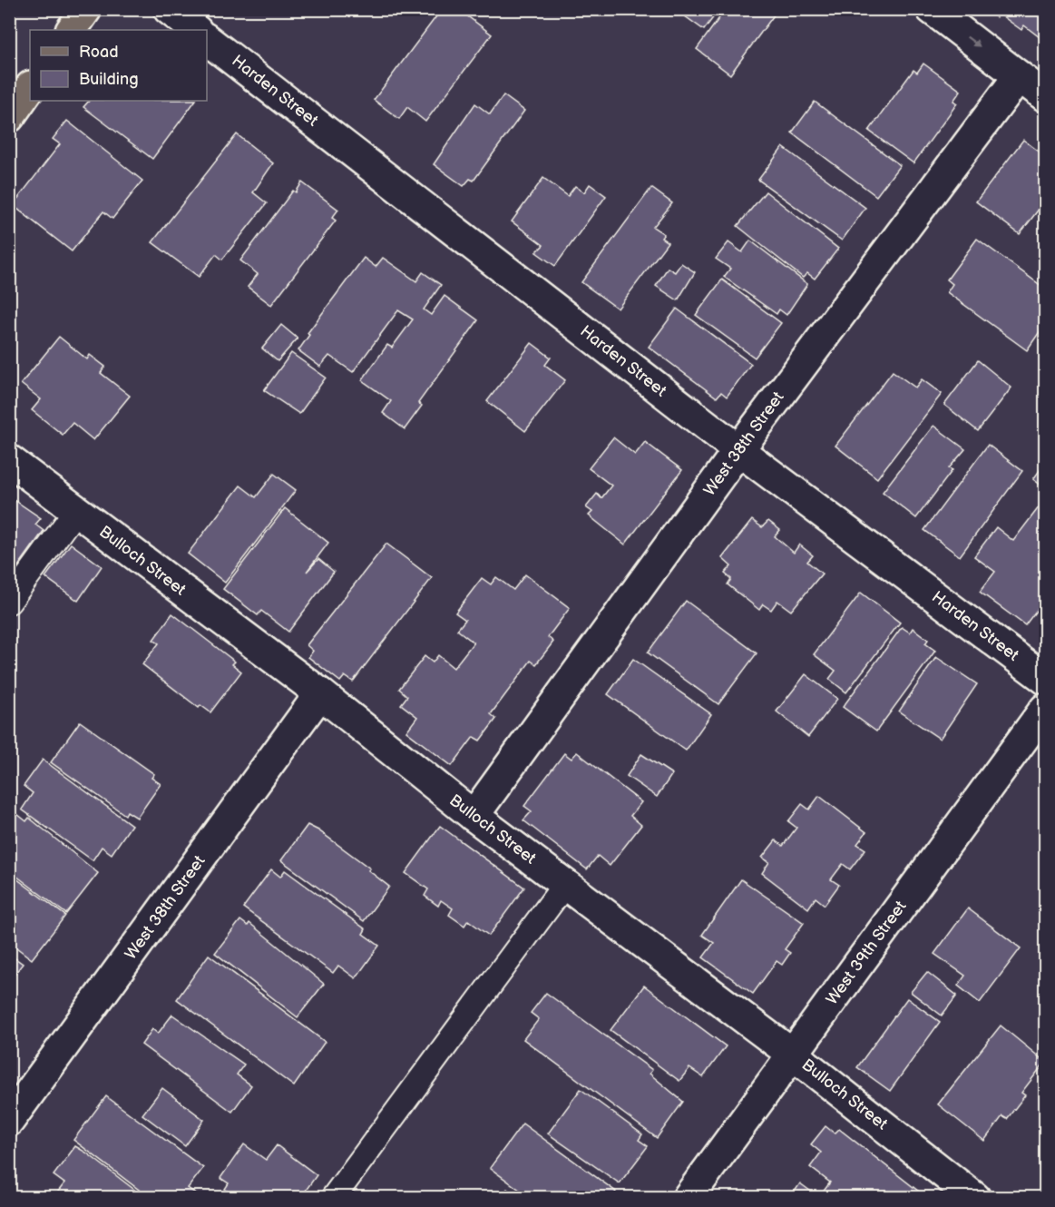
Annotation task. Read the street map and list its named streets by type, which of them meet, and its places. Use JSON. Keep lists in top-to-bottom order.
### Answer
{
  "streets": {
    "street": [
      "Harden Street",
      "West 38th Street",
      "Bulloch Street",
      "West 39th Street"
    ]
  },
  "crossings": [
    ["Harden Street", "West 38th Street"],
    ["West 38th Street", "Bulloch Street"],
    ["Bulloch Street", "West 39th Street"]
  ],
  "legend": ["Road", "Building"]
}
